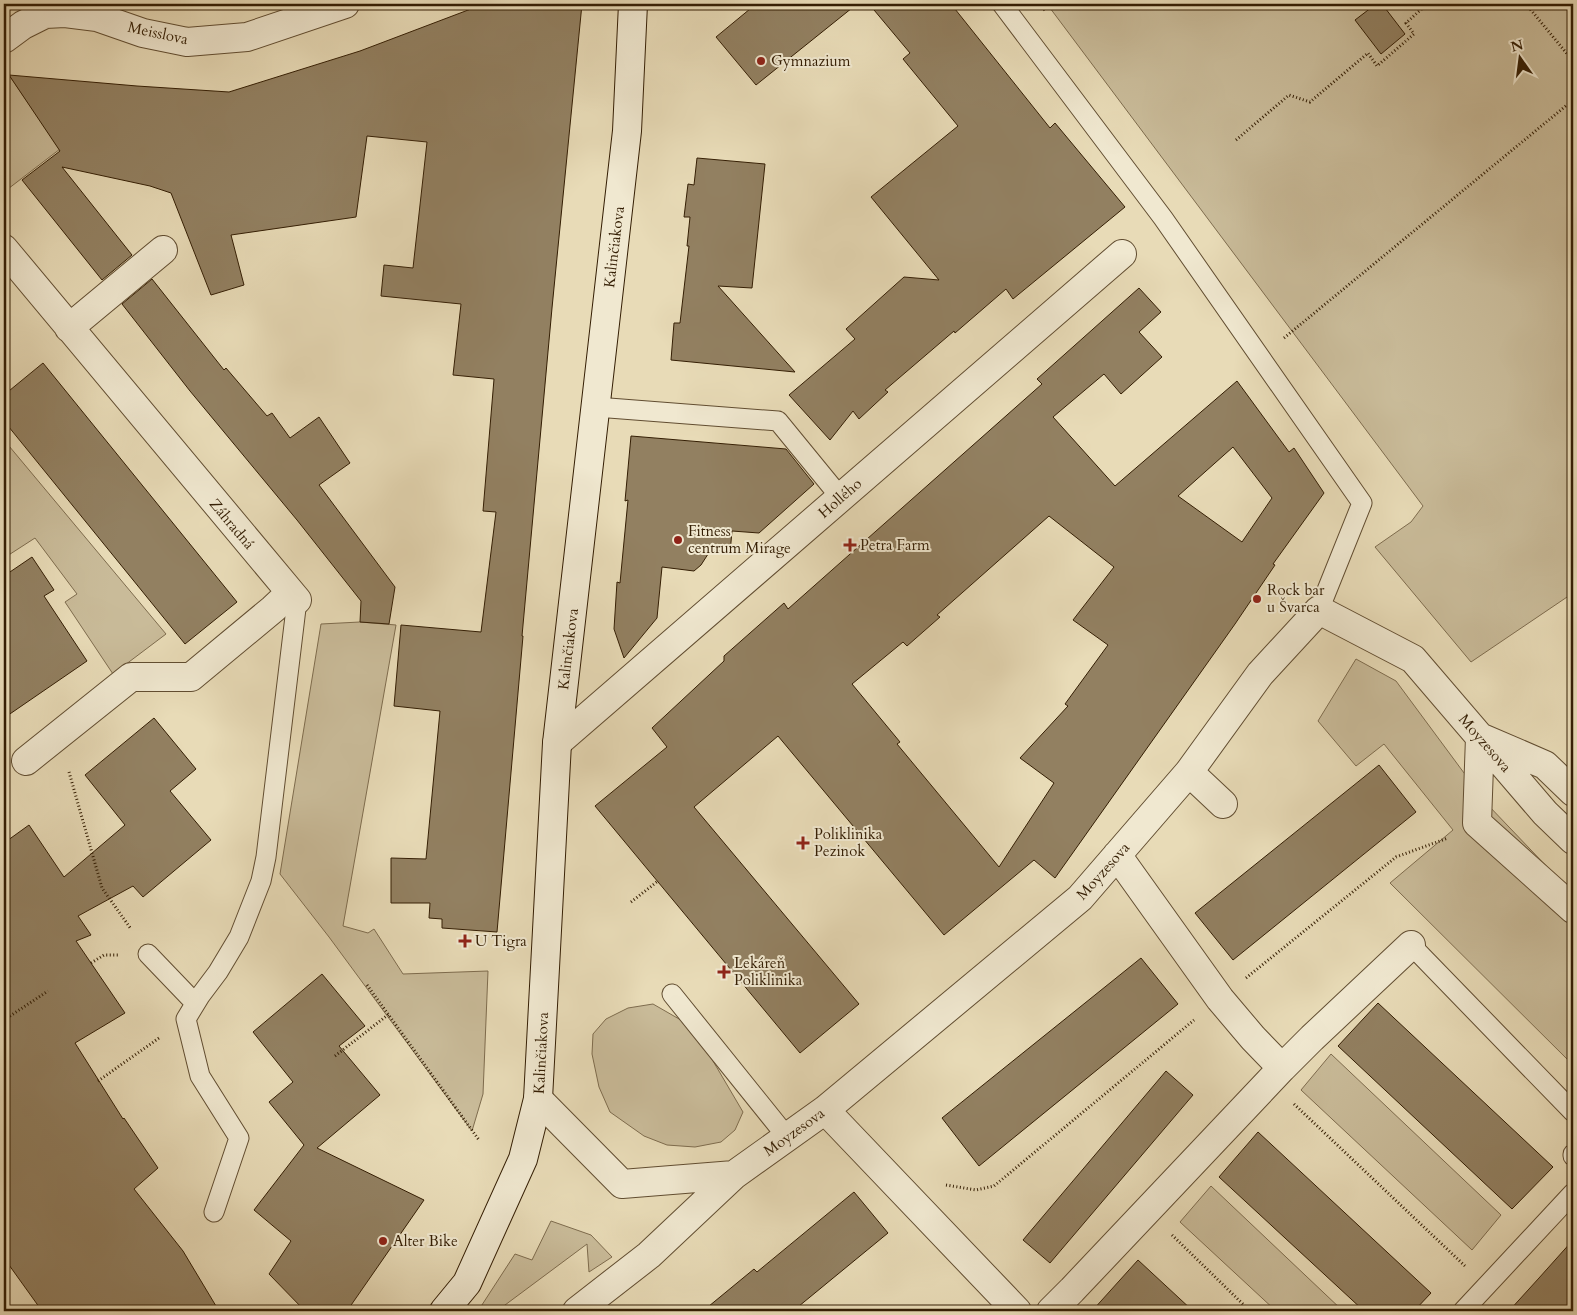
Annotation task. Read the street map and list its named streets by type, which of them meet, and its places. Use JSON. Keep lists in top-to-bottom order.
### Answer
{
  "streets": {
    "street": [
      "Meisslova",
      "Kalinčiakova",
      "Hollého",
      "Záhradná",
      "Moyzesova"
    ]
  },
  "crossings": [
    ["Kalinčiakova", "Hollého"]
  ],
  "places": {
    "other": [
      "Gymnazium",
      "Fitness centrum Mirage",
      "Rock bar u Švarca",
      "Alter Bike"
    ],
    "health": [
      "Petra Farm",
      "Poliklinika Pezinok",
      "U Tigra",
      "Lekáreň Poliklinika"
    ]
  },
  "north": "top"
}
